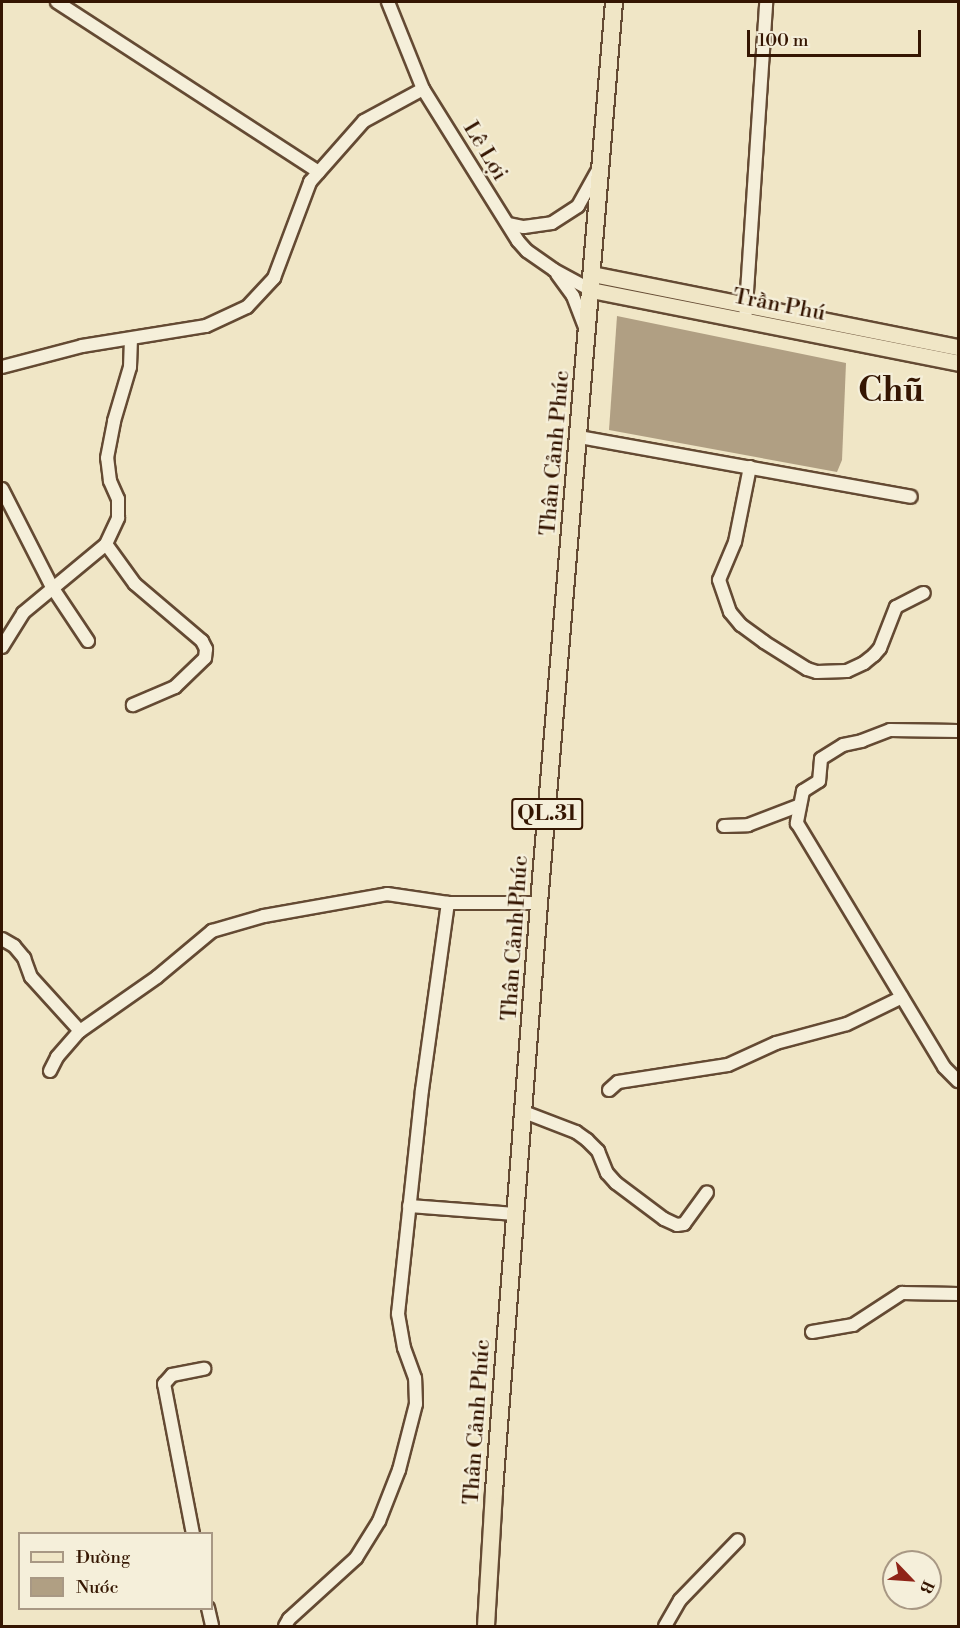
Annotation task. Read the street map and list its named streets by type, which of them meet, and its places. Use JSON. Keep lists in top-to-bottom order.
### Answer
{
  "streets": {
    "highway": ["Thân Cảnh Phúc", "QL.31"],
    "main road": ["Trần Phú"],
    "street": ["Lê Lợi"]
  },
  "crossings": [
    ["Lê Lợi", "Trần Phú"],
    ["Lê Lợi", "Thân Cảnh Phúc"],
    ["Trần Phú", "Thân Cảnh Phúc"]
  ],
  "districts": ["Chũ"],
  "legend": ["Đường", "Nước"],
  "scale_bar": "100 m",
  "north": "bottom right"
}
